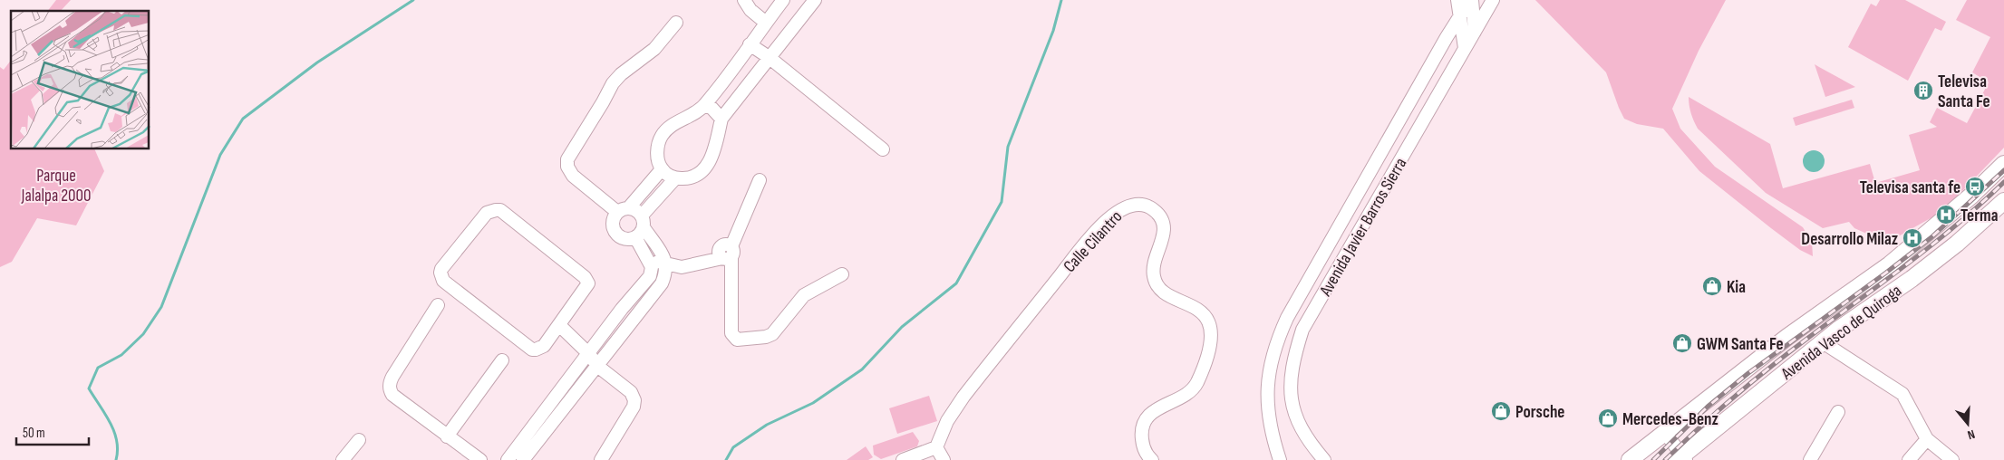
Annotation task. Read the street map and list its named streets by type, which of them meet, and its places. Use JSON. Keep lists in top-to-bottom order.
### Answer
{
  "streets": {
    "main road": ["Avenida Vasco de Quiroga"],
    "street": ["Avenida Javier Barros Sierra", "Calle Cilantro"]
  },
  "parks": ["Parque Jalalpa 2000"],
  "places": {
    "building": ["Televisa Santa Fe"],
    "bus stop": ["Televisa santa fe"],
    "hospital": ["Terma", "Desarrollo Milaz"],
    "shop": [
      "Kia",
      "GWM Santa Fe",
      "Porsche",
      "Mercedes-Benz"
    ]
  },
  "scale_bar": "50 m",
  "north": "bottom"
}
